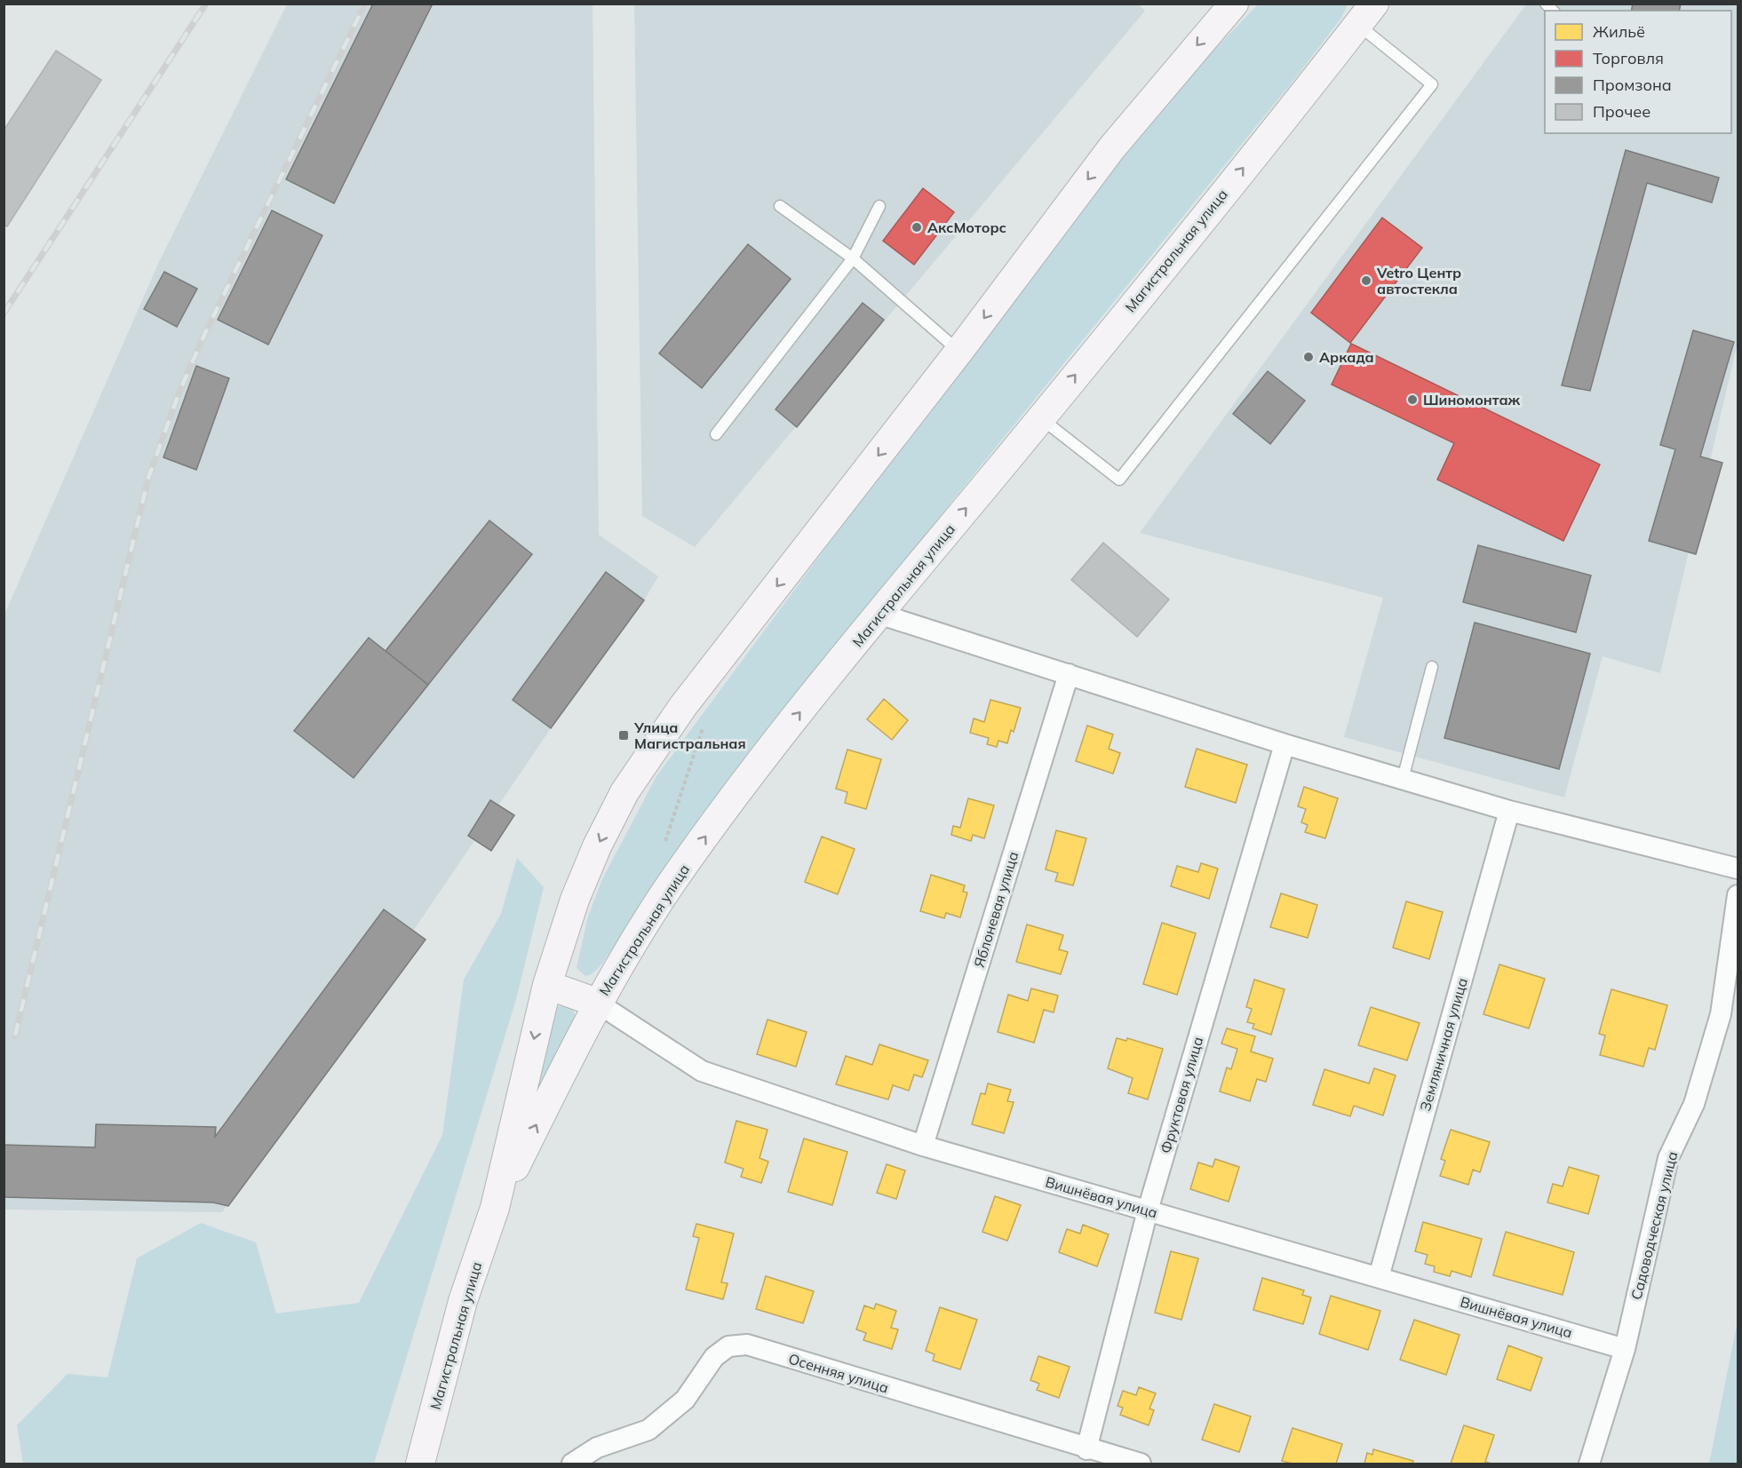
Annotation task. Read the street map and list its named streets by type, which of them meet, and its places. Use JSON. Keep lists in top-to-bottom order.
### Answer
{
  "streets": {
    "main road": ["Магистральная улица"],
    "street": [
      "Яблоневая улица",
      "Земляничная улица",
      "Фруктовая улица",
      "Вишнёвая улица",
      "Садоводческая улица",
      "Осенняя улица"
    ]
  },
  "crossings": [
    ["Магистральная улица", "Вишнёвая улица"],
    ["Яблоневая улица", "Вишнёвая улица"],
    ["Земляничная улица", "Вишнёвая улица"],
    ["Фруктовая улица", "Вишнёвая улица"],
    ["Фруктовая улица", "Осенняя улица"],
    ["Вишнёвая улица", "Садоводческая улица"]
  ],
  "places": {
    "other": [
      "АксМоторс",
      "Vetro Центр автостекла",
      "Аркада",
      "Шиномонтаж"
    ],
    "transit": ["Улица Магистральная"]
  },
  "legend": [
    "Жильё",
    "Торговля",
    "Промзона",
    "Прочее"
  ]
}
